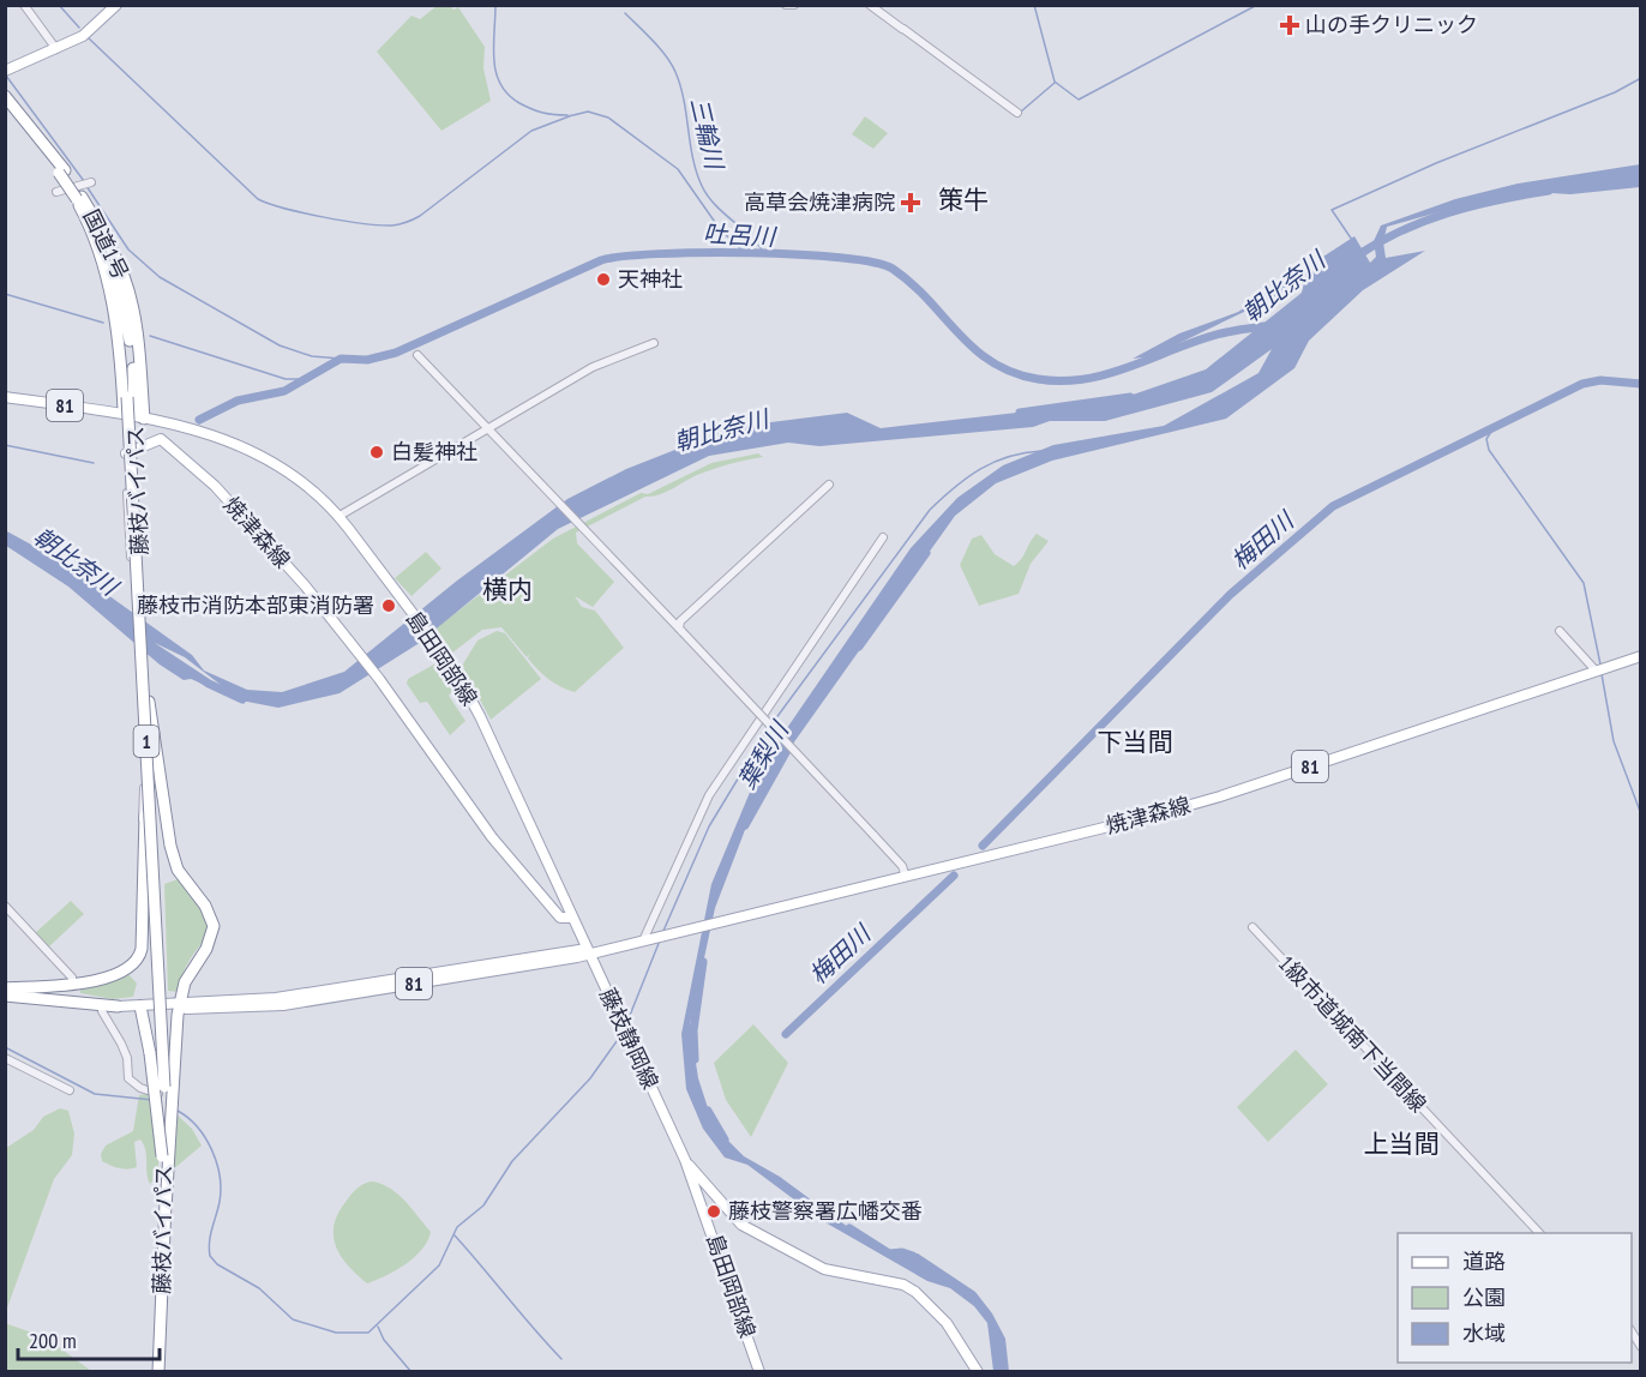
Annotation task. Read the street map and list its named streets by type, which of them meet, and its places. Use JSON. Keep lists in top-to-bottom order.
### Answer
{
  "streets": {
    "highway": ["国道1号", "藤枝バイパス", "1"],
    "main road": [
      "81",
      "焼津森線",
      "島田岡部線",
      "藤枝静岡線"
    ],
    "street": ["1級市道城南下当間線"]
  },
  "crossings": [
    ["国道1号", "81"],
    ["国道1号", "藤枝バイパス"],
    ["国道1号", "島田岡部線"],
    ["81", "島田岡部線"],
    ["藤枝バイパス", "1"],
    ["焼津森線", "島田岡部線"],
    ["焼津森線", "藤枝静岡線"],
    ["島田岡部線", "藤枝静岡線"]
  ],
  "districts": [
    "策牛",
    "横内",
    "下当間",
    "上当間"
  ],
  "water": [
    "三輪川",
    "吐呂川",
    "朝比奈川",
    "梅田川",
    "葉梨川"
  ],
  "places": {
    "health": ["山の手クリニック", "高草会焼津病院"],
    "other": [
      "天神社",
      "白髪神社",
      "藤枝市消防本部東消防署",
      "藤枝警察署広幡交番"
    ]
  },
  "legend": ["道路", "公園", "水域"],
  "scale_bar": "200 m"
}
